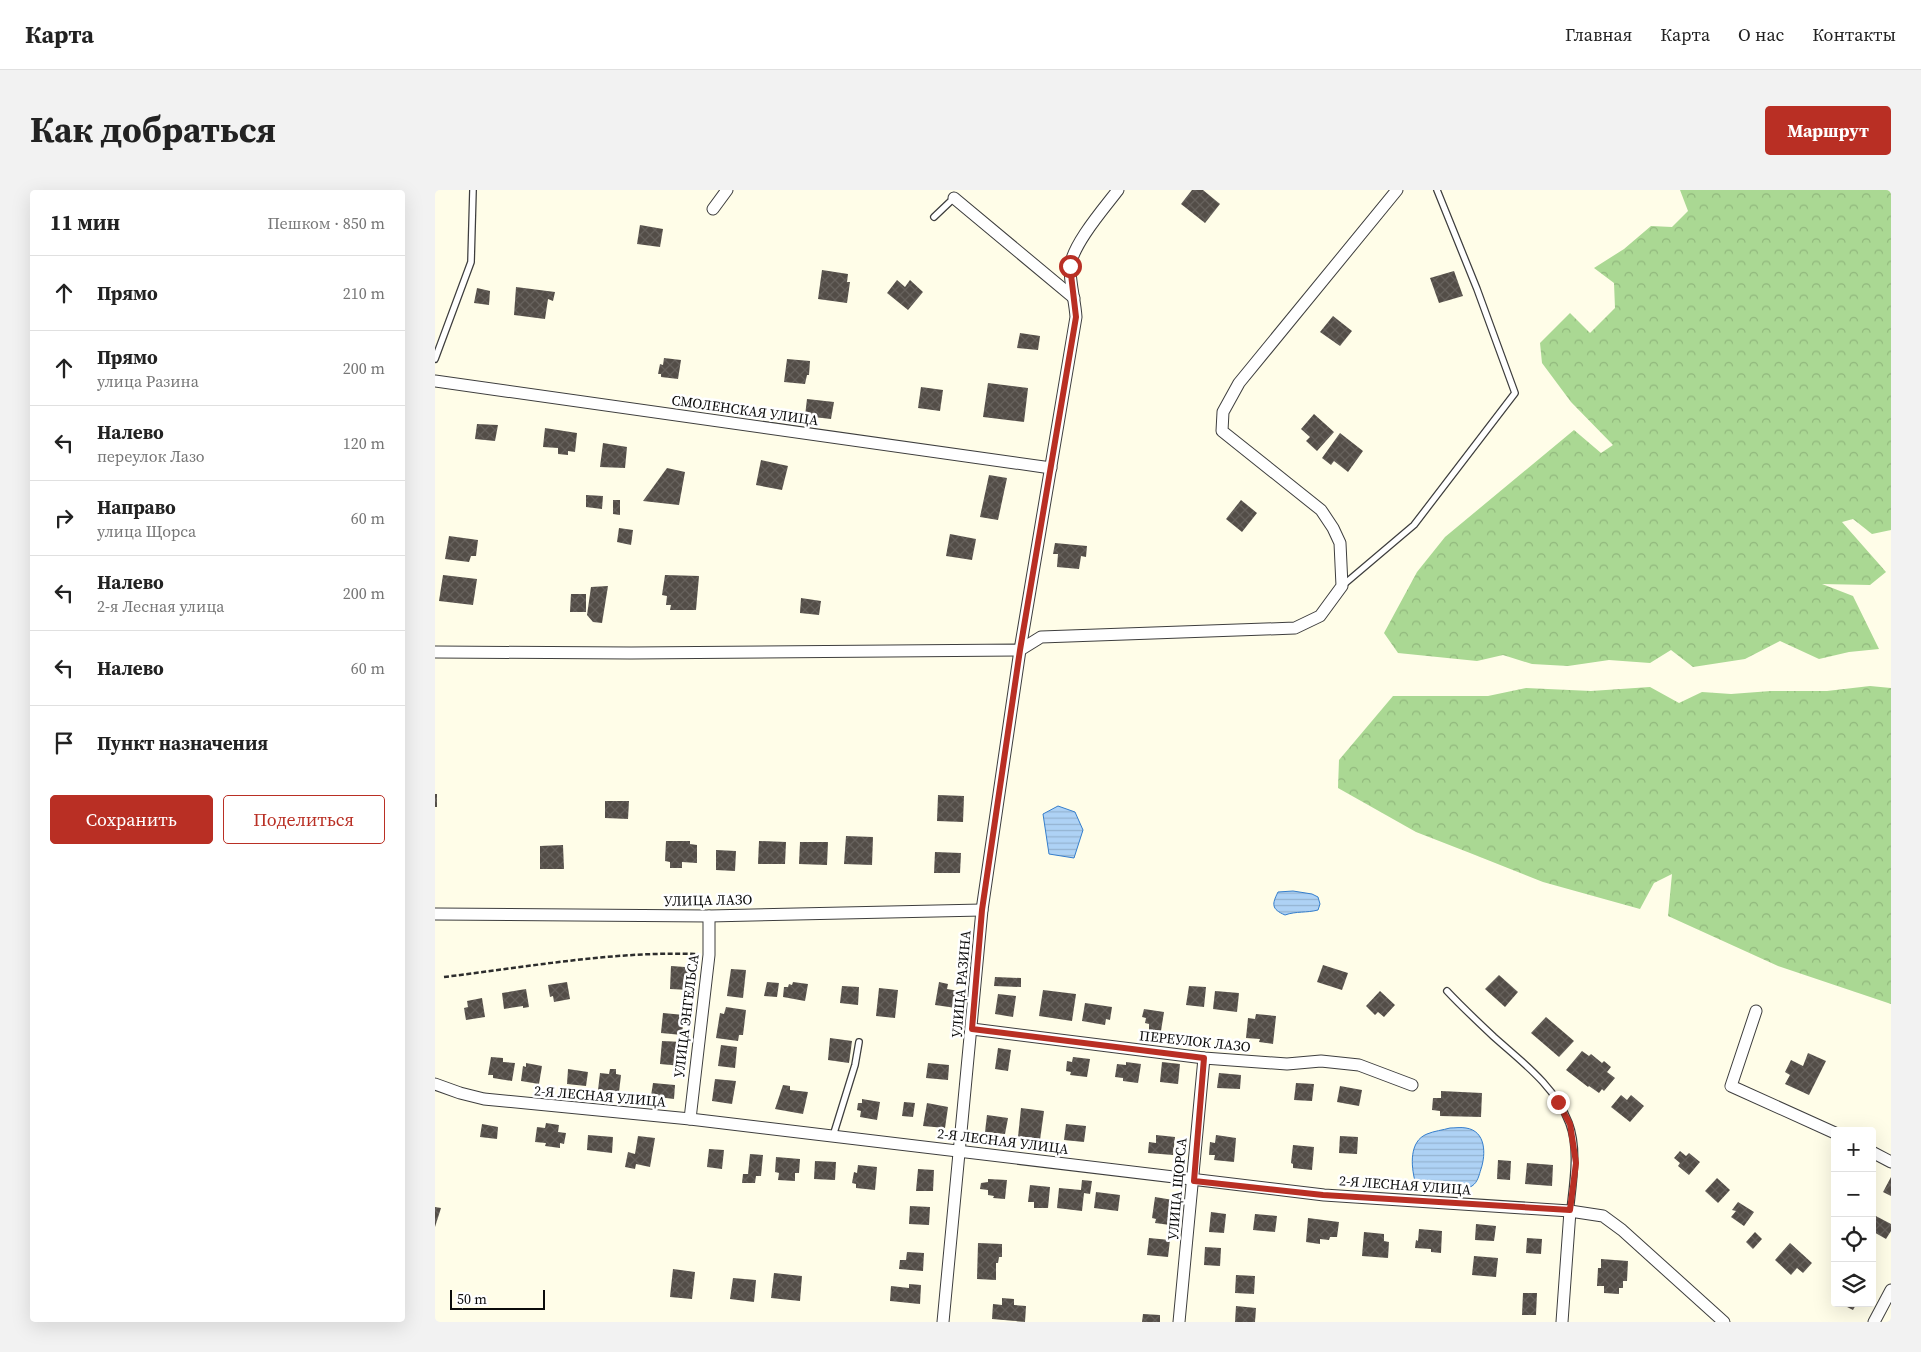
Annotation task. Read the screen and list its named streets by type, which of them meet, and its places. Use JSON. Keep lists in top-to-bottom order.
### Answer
{
  "streets": {
    "street": [
      "СМОЛЕНСКАЯ УЛИЦА",
      "УЛИЦА ЛАЗО",
      "УЛИЦА РАЗИНА",
      "УЛИЦА ЭНГЕЛЬСА",
      "ПЕРЕУЛОК ЛАЗО",
      "2-Я ЛЕСНАЯ УЛИЦА",
      "УЛИЦА ЩОРСА"
    ]
  },
  "crossings": [
    ["СМОЛЕНСКАЯ УЛИЦА", "УЛИЦА РАЗИНА"],
    ["УЛИЦА ЛАЗО", "УЛИЦА РАЗИНА"],
    ["УЛИЦА ЛАЗО", "УЛИЦА ЭНГЕЛЬСА"],
    ["УЛИЦА РАЗИНА", "ПЕРЕУЛОК ЛАЗО"],
    ["УЛИЦА РАЗИНА", "2-Я ЛЕСНАЯ УЛИЦА"],
    ["УЛИЦА ЭНГЕЛЬСА", "2-Я ЛЕСНАЯ УЛИЦА"],
    ["ПЕРЕУЛОК ЛАЗО", "УЛИЦА ЩОРСА"],
    ["2-Я ЛЕСНАЯ УЛИЦА", "УЛИЦА ЩОРСА"]
  ],
  "scale_bar": "50 m",
  "page": {
    "header": "Карта",
    "nav": [
      "Главная",
      "Карта",
      "О нас",
      "Контакты"
    ],
    "title": "Как добраться",
    "buttons": [
      "Маршрут",
      ["Сохранить", "Поделиться"]
    ],
    "heading": ["11 мин", "Пешком · 850 m"],
    "list": [
      ["Прямо", "210 m"],
      ["Прямо", "улица Разина", "200 m"],
      ["Налево", "переулок Лазо", "120 m"],
      ["Направо", "улица Щорса", "60 m"],
      ["Налево", "2-я Лесная улица", "200 m"],
      ["Налево", "60 m"],
      "Пункт назначения"
    ],
    "map_buttons": ["+", "−"],
    "scale": "50 m"
  }
}
